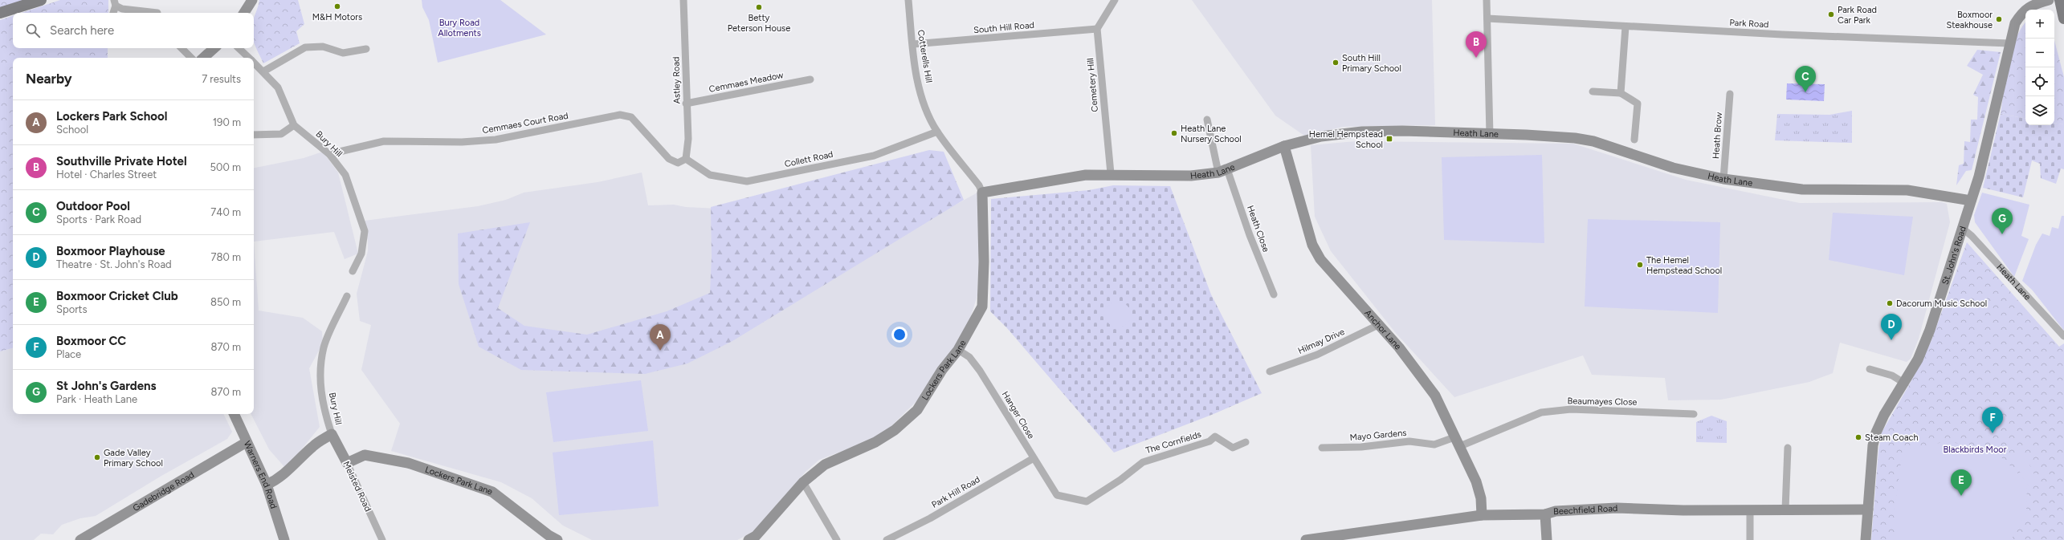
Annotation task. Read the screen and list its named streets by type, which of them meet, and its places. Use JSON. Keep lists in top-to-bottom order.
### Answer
{
  "streets": {
    "street": [
      "Park Road",
      "South Hill Road",
      "Cotterells Hill",
      "Astley Road",
      "Cemmaes Meadow",
      "Cemetery Hill",
      "Cemmaes Court Road",
      "Heath Lane",
      "Heath Brow",
      "Bury Hill",
      "Collett Road",
      "Heath Close",
      "St. John's Road",
      "Anchor Lane",
      "Hilmay Drive",
      "Lockers Park Lane",
      "Beaumayes Close",
      "Hanger Close",
      "Mayo Gardens",
      "The Cornfields",
      "Warners End Road",
      "Melsted Road",
      "Gadebridge Road",
      "Park Hill Road",
      "Beechfield Road"
    ]
  },
  "crossings": [
    ["Park Road", "St. John's Road"],
    ["South Hill Road", "Cotterells Hill"],
    ["South Hill Road", "Cemetery Hill"],
    ["Cotterells Hill", "Collett Road"],
    ["Cotterells Hill", "Lockers Park Lane"],
    ["Astley Road", "Cemmaes Meadow"],
    ["Astley Road", "Cemmaes Court Road"],
    ["Astley Road", "Collett Road"],
    ["Cemetery Hill", "Heath Lane"],
    ["Cemmaes Court Road", "Bury Hill"],
    ["Cemmaes Court Road", "Collett Road"],
    ["Heath Lane", "Heath Brow"],
    ["Heath Lane", "Heath Close"],
    ["Heath Lane", "St. John's Road"],
    ["Heath Lane", "Anchor Lane"],
    ["Heath Lane", "Lockers Park Lane"],
    ["Bury Hill", "Melsted Road"],
    ["Collett Road", "Lockers Park Lane"],
    ["St. John's Road", "Beechfield Road"],
    ["Anchor Lane", "Hilmay Drive"],
    ["Anchor Lane", "Beaumayes Close"],
    ["Anchor Lane", "Mayo Gardens"],
    ["Anchor Lane", "Beechfield Road"],
    ["Lockers Park Lane", "Hanger Close"],
    ["Lockers Park Lane", "Melsted Road"],
    ["Hanger Close", "The Cornfields"],
    ["Hanger Close", "Park Hill Road"],
    ["Warners End Road", "Gadebridge Road"]
  ],
  "parks": ["Bury Road Allotments", "Blackbirds Moor"],
  "places": {
    "other": [
      "M&H Motors",
      "Betty Peterson House",
      "Park Road Car Park",
      "Boxmoor Steakhouse",
      "South Hill Primary School",
      "Heath Lane Nursery School",
      "The Hemel Hempstead School",
      "Dacorum Music School",
      "Steam Coach",
      "Gade Valley Primary School"
    ],
    "transit": ["Hemel Hempstead School"]
  },
  "page": {
    "map_buttons": ["+", "−"],
    "search": "Search here",
    "pins": [
      "B",
      "C",
      "G",
      "D",
      "A",
      "F",
      "E"
    ],
    "heading": ["Nearby", "7 results"],
    "list": [
      {
        "mark": "A",
        "name": "Lockers Park School",
        "note": "School",
        "value": "190 m"
      },
      {
        "mark": "B",
        "name": "Southville Private Hotel",
        "note": "Hotel · Charles Street",
        "value": "500 m"
      },
      {
        "mark": "C",
        "name": "Outdoor Pool",
        "note": "Sports · Park Road",
        "value": "740 m"
      },
      {
        "mark": "D",
        "name": "Boxmoor Playhouse",
        "note": "Theatre · St. John's Road",
        "value": "780 m"
      },
      {
        "mark": "E",
        "name": "Boxmoor Cricket Club",
        "note": "Sports",
        "value": "850 m"
      },
      {
        "mark": "F",
        "name": "Boxmoor CC",
        "note": "Place",
        "value": "870 m"
      },
      {
        "mark": "G",
        "name": "St John's Gardens",
        "note": "Park · Heath Lane",
        "value": "870 m"
      }
    ]
  }
}
